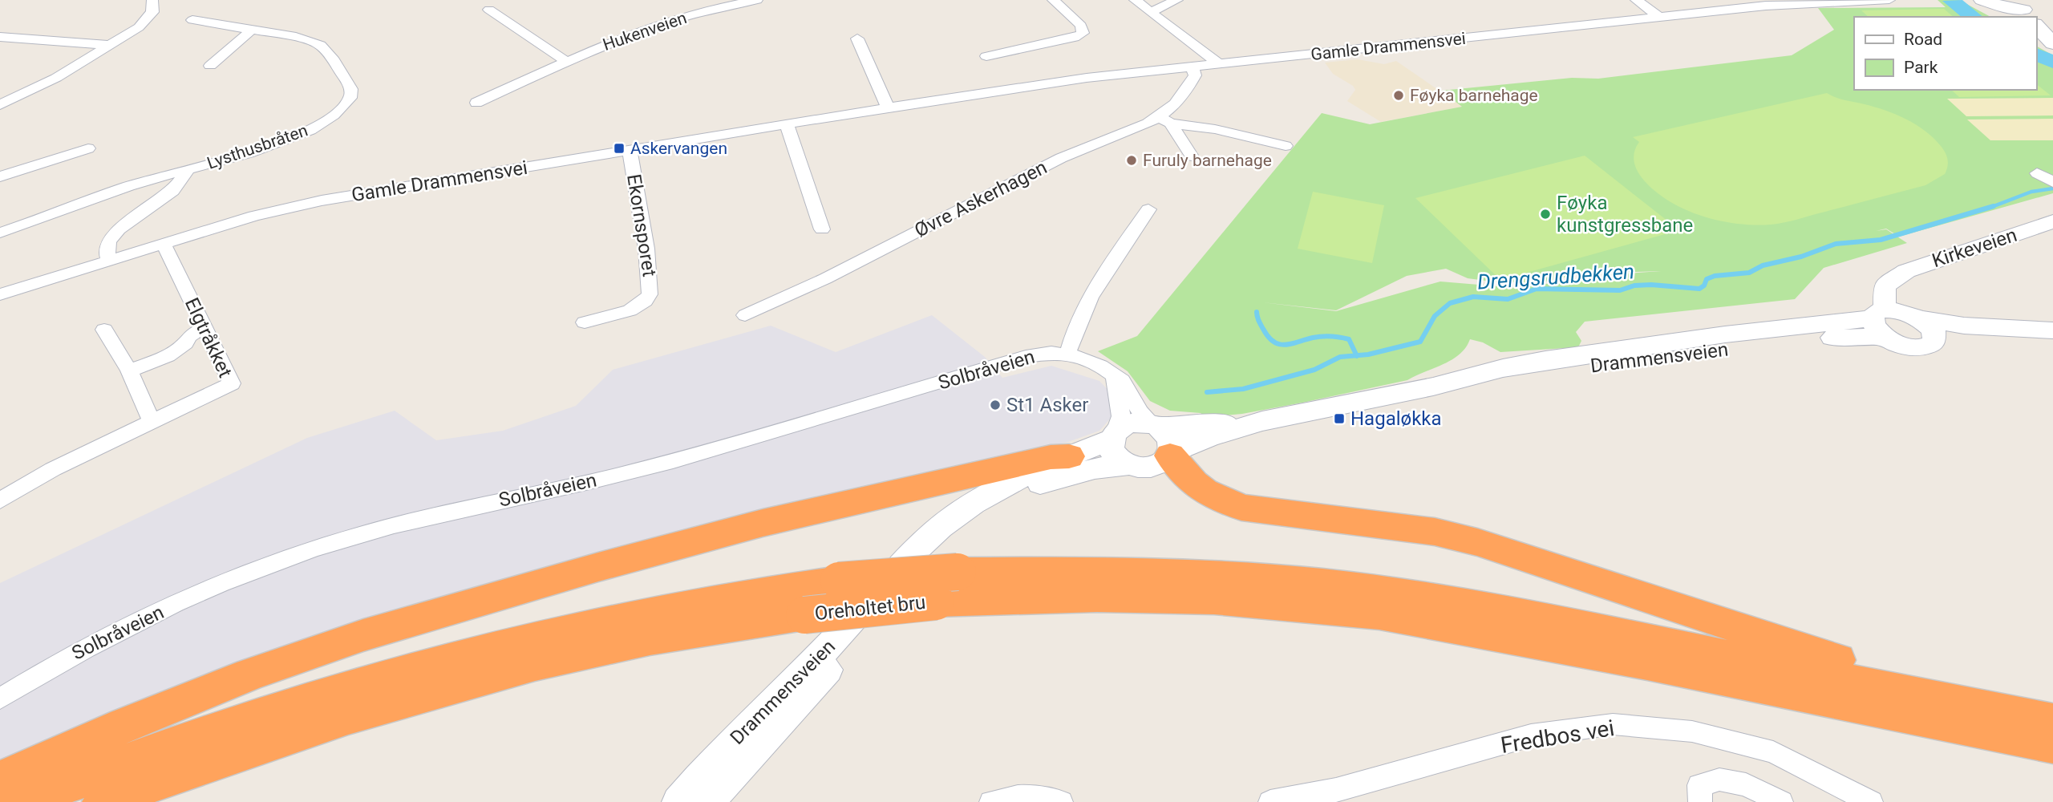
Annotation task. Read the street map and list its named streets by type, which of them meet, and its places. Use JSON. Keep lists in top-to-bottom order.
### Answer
{
  "streets": {
    "highway": ["Oreholtet bru"],
    "main road": ["Kirkeveien", "Drammensveien"],
    "street": [
      "Hukenveien",
      "Gamle Drammensvei",
      "Lysthusbråten",
      "Øvre Askerhagen",
      "Ekornsporet",
      "Elgtråkket",
      "Solbråveien",
      "Fredbos vei"
    ]
  },
  "crossings": [
    ["Gamle Drammensvei", "Lysthusbråten"],
    ["Gamle Drammensvei", "Øvre Askerhagen"],
    ["Gamle Drammensvei", "Ekornsporet"],
    ["Gamle Drammensvei", "Elgtråkket"],
    ["Kirkeveien", "Drammensveien"],
    ["Drammensveien", "Solbråveien"]
  ],
  "water": ["Drengsrudbekken"],
  "places": {
    "other": [
      "Føyka barnehage",
      "Furuly barnehage",
      "Føyka kunstgressbane",
      "St1 Asker"
    ],
    "transit": ["Askervangen", "Hagaløkka"]
  },
  "legend": ["Road", "Park"]
}
